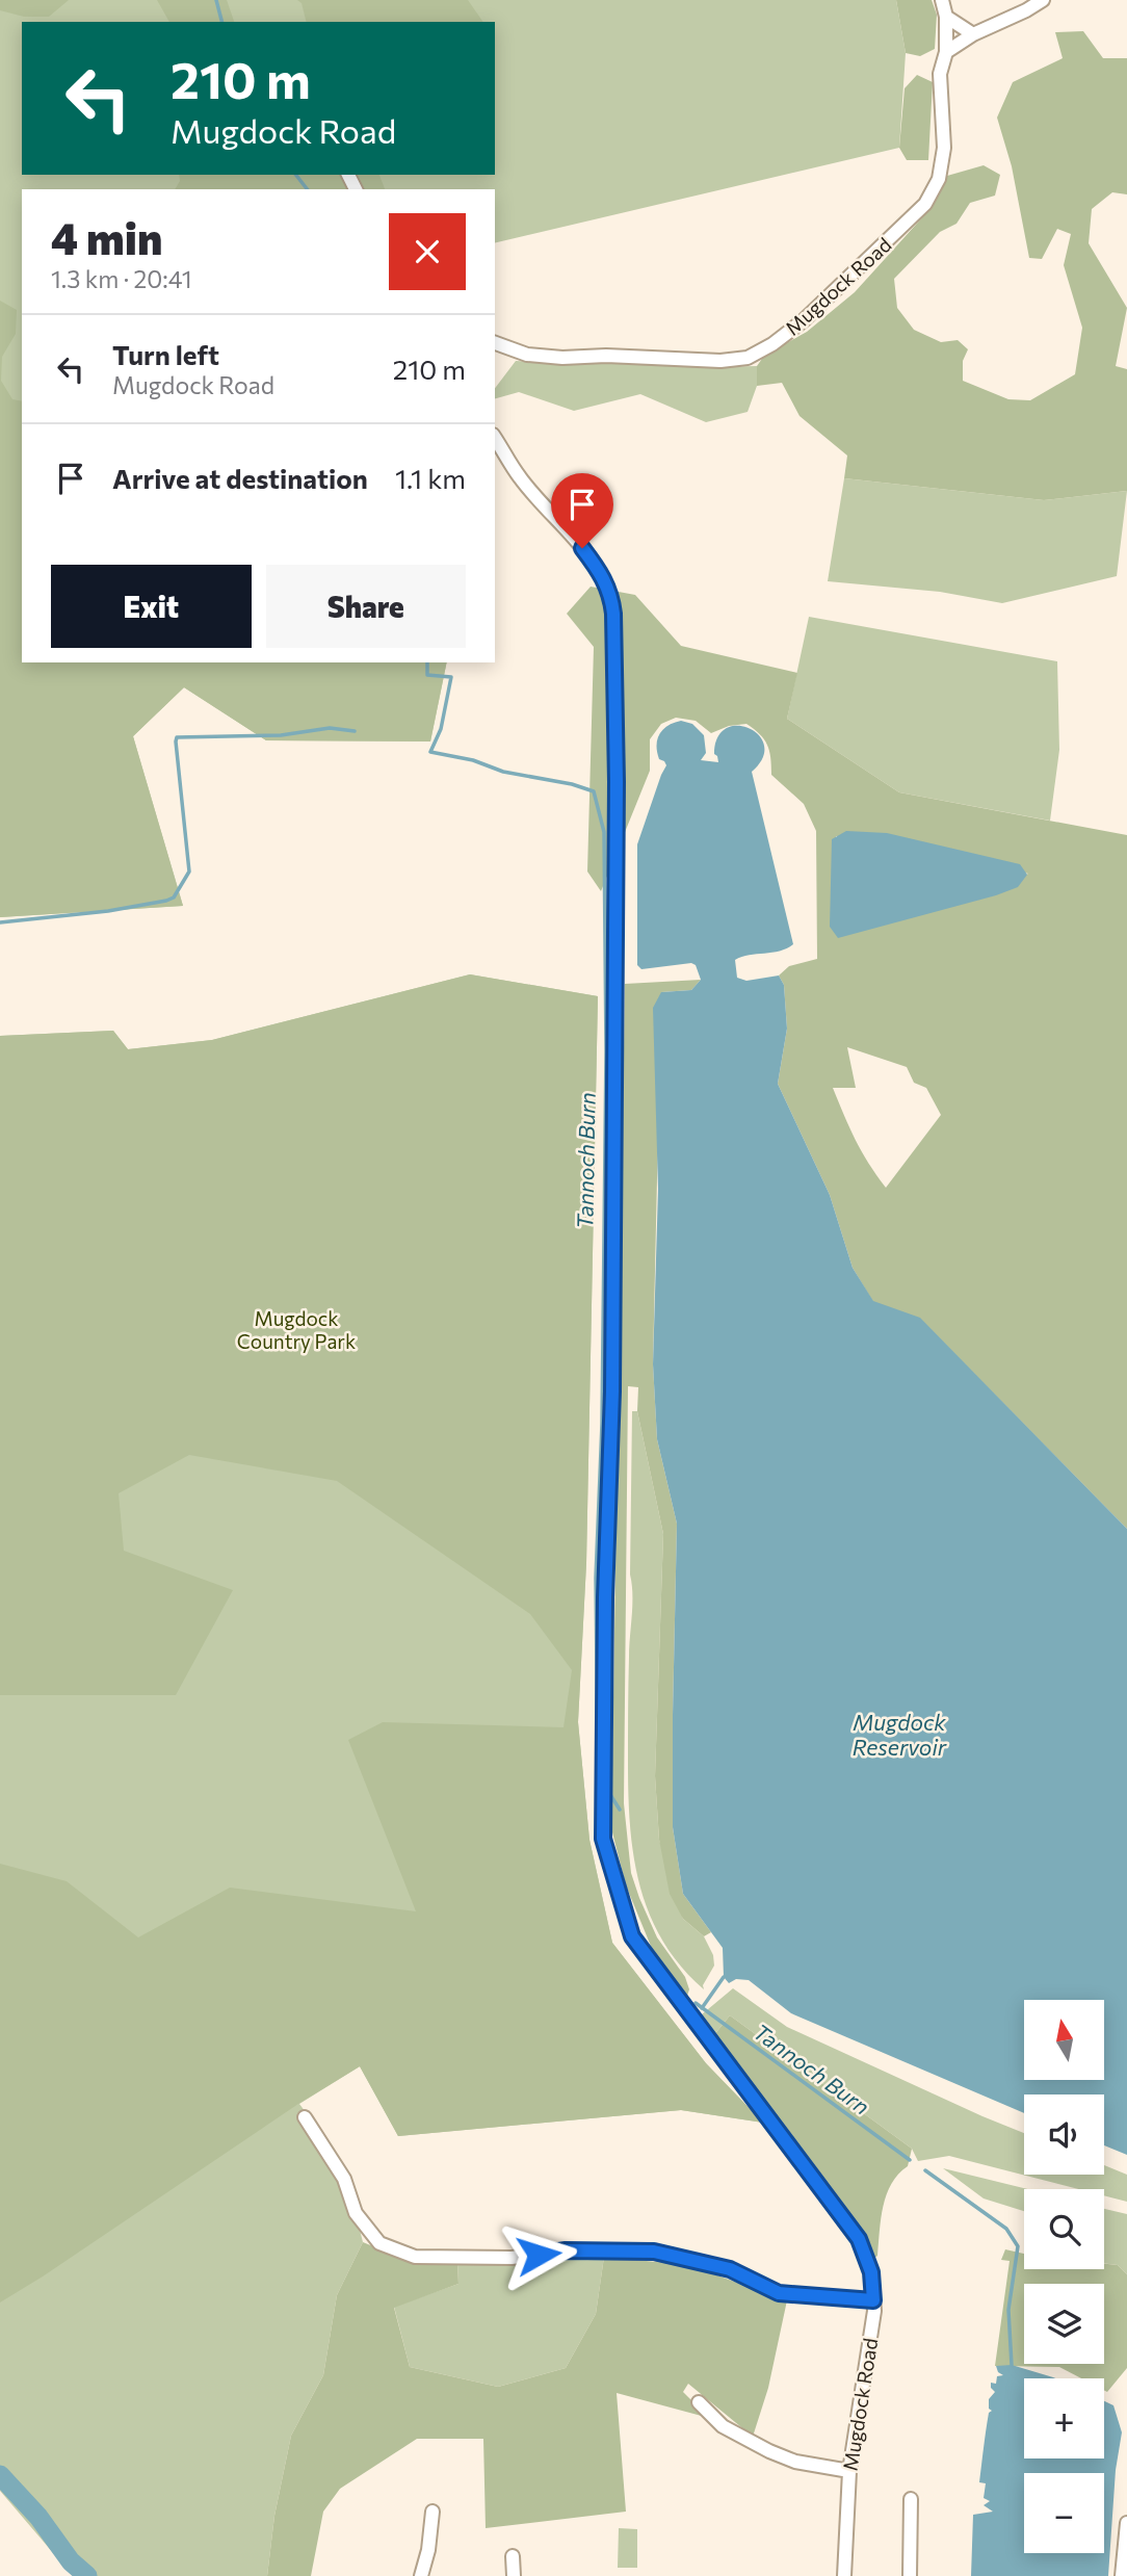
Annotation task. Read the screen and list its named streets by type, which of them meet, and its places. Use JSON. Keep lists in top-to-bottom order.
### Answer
{
  "streets": {
    "street": ["Mugdock Road"]
  },
  "water": ["Tannoch Burn", "Mugdock Reservoir"],
  "parks": ["Mugdock Country Park"],
  "north": "top",
  "page": {
    "turn": ["210 m", "Mugdock Road"],
    "heading": ["4 min", "1.3 km · 20:41"],
    "list": [
      {
        "name": "Turn left",
        "note": "Mugdock Road",
        "value": "210 m"
      },
      {
        "name": "Arrive at destination",
        "value": "1.1 km"
      }
    ],
    "buttons": ["Exit", "Share"],
    "map_buttons": ["+", "−"]
  }
}
